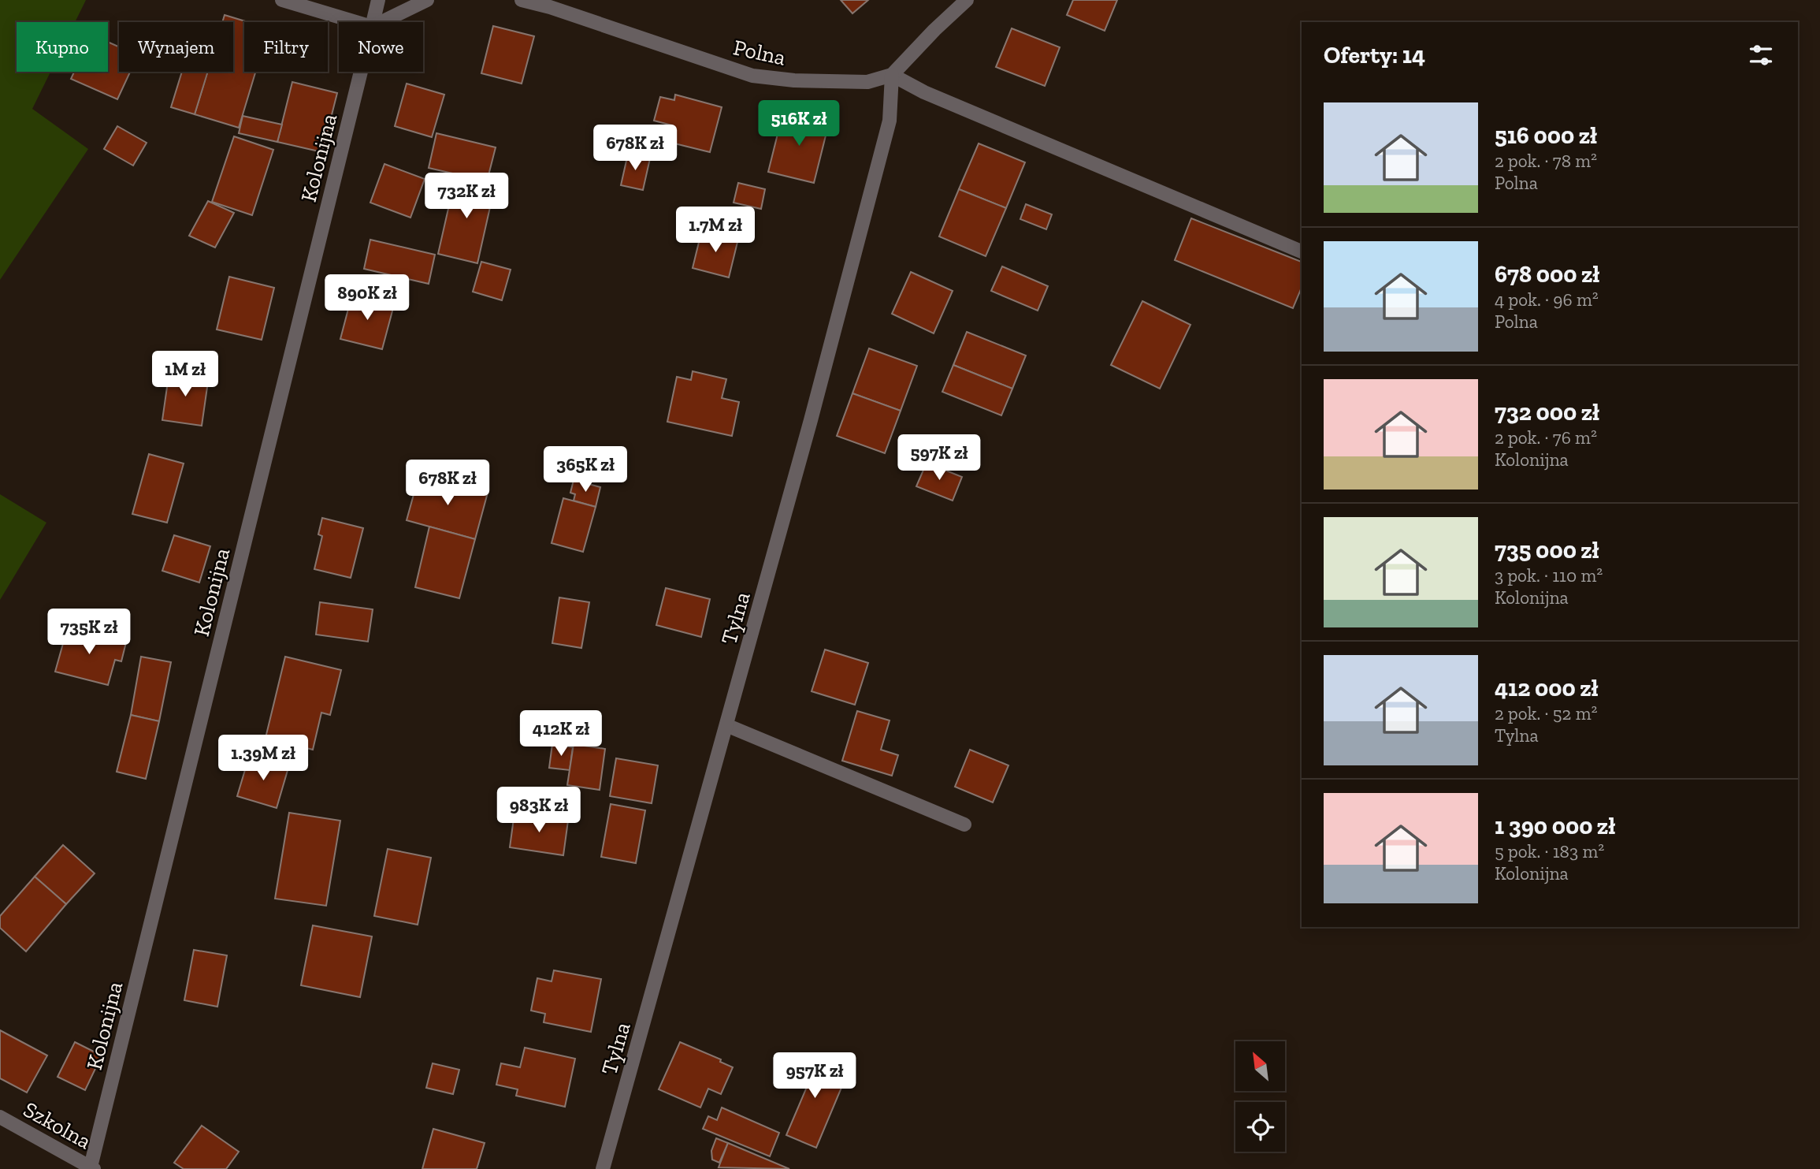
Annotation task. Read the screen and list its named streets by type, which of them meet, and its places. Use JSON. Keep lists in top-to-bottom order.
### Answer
{
  "streets": {
    "street": [
      "Polna",
      "Kolonijna",
      "Tylna",
      "Szkolna"
    ]
  },
  "crossings": [
    ["Polna", "Tylna"],
    ["Kolonijna", "Szkolna"]
  ],
  "north": "top left",
  "page": {
    "chip": [
      "Kupno",
      "Wynajem",
      "Filtry",
      "Nowe"
    ],
    "heading": "Oferty: 14",
    "list": [
      {
        "name": "516 000 zł",
        "note": "2 pok. · 78 m² · Polna"
      },
      {
        "name": "678 000 zł",
        "note": "4 pok. · 96 m² · Polna"
      },
      {
        "name": "732 000 zł",
        "note": "2 pok. · 76 m² · Kolonijna"
      },
      {
        "name": "735 000 zł",
        "note": "3 pok. · 110 m² · Kolonijna"
      },
      {
        "name": "412 000 zł",
        "note": "2 pok. · 52 m² · Tylna"
      },
      {
        "name": "1 390 000 zł",
        "note": "5 pok. · 183 m² · Kolonijna"
      }
    ],
    "price": [
      "516K zł",
      "678K zł",
      "732K zł",
      "1.7M zł",
      "890K zł",
      "1M zł",
      "597K zł",
      "365K zł",
      "678K zł",
      "735K zł",
      "412K zł",
      "1.39M zł",
      "983K zł",
      "957K zł"
    ]
  }
}
